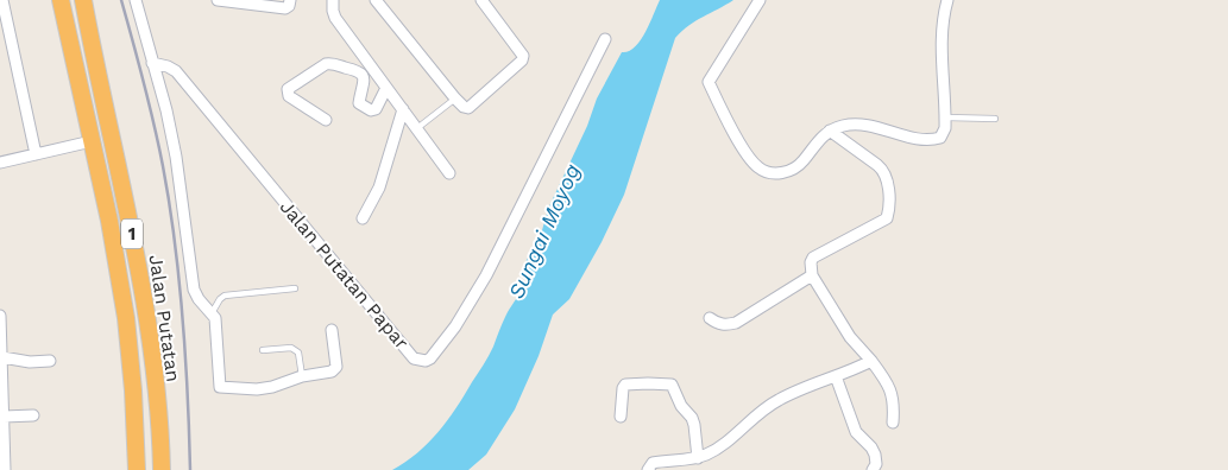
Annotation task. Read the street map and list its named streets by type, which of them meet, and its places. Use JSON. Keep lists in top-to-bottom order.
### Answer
{
  "streets": {
    "highway": ["1", "Jalan Putatan"],
    "street": ["Jalan Putatan Papar"]
  },
  "water": ["Sungai Moyog"]
}
